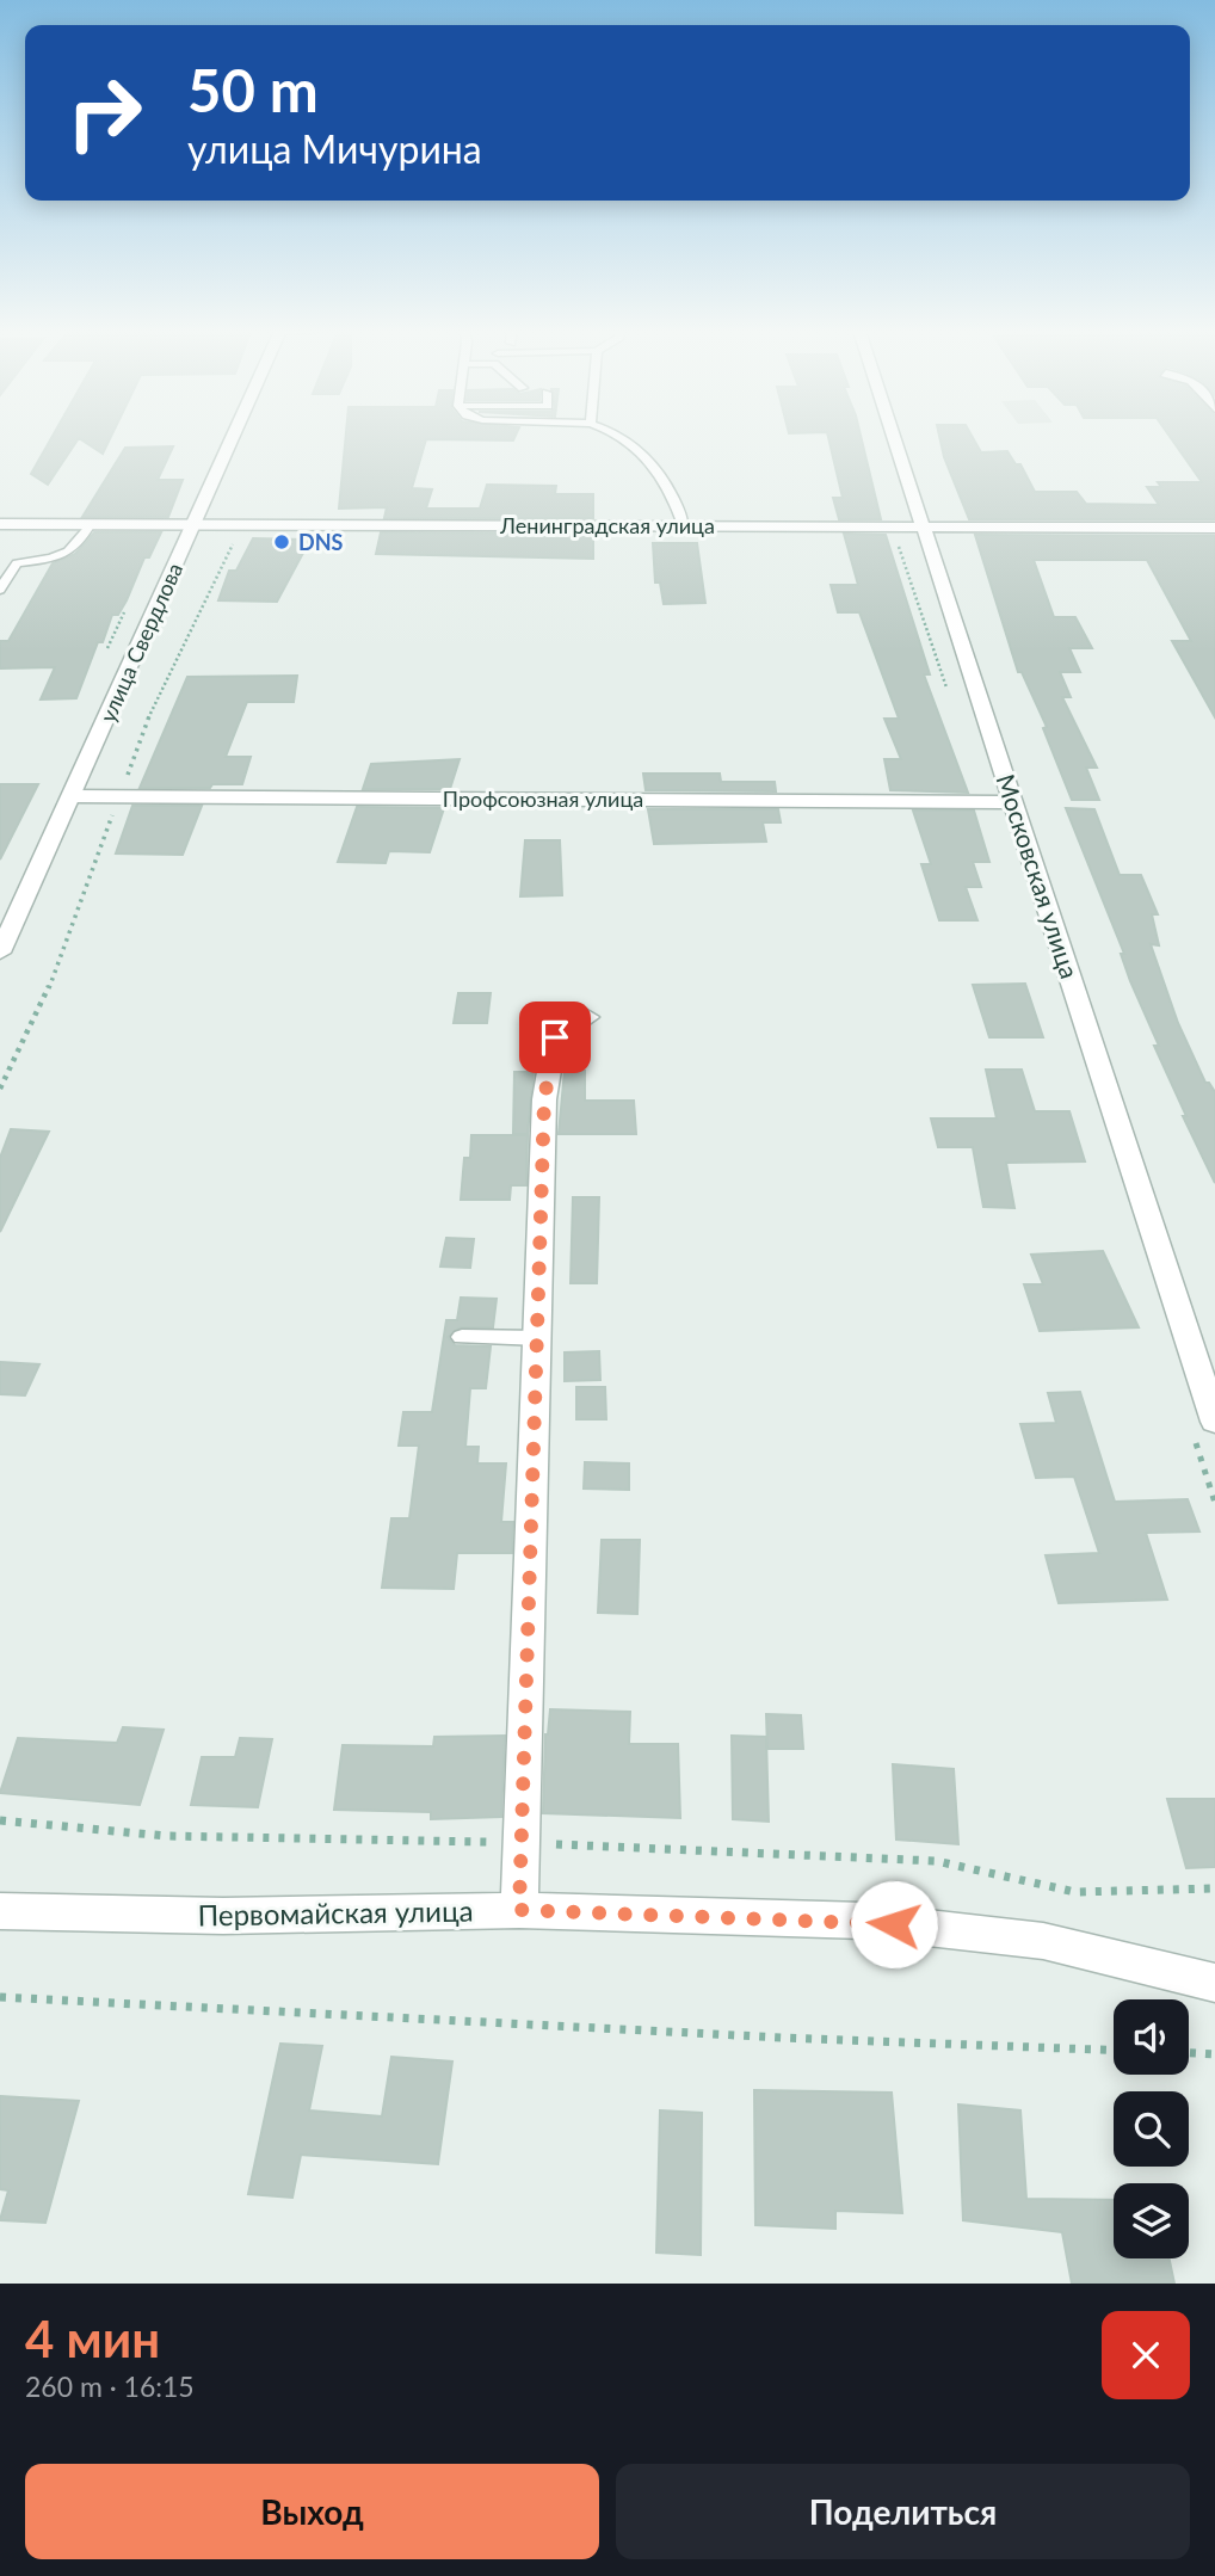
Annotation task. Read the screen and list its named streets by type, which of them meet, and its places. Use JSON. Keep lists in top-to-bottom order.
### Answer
{
  "streets": {
    "street": [
      "Ленинградская улица",
      "улица Свердлова",
      "Профсоюзная улица",
      "Московская улица",
      "Первомайская улица"
    ]
  },
  "crossings": [
    ["Ленинградская улица", "улица Свердлова"],
    ["Ленинградская улица", "Московская улица"],
    ["улица Свердлова", "Профсоюзная улица"],
    ["Профсоюзная улица", "Московская улица"]
  ],
  "places": ["DNS"],
  "page": {
    "turn": ["50 m", "улица Мичурина"],
    "heading": ["4 мин", "260 m · 16:15"],
    "buttons": ["Выход", "Поделиться"]
  }
}
